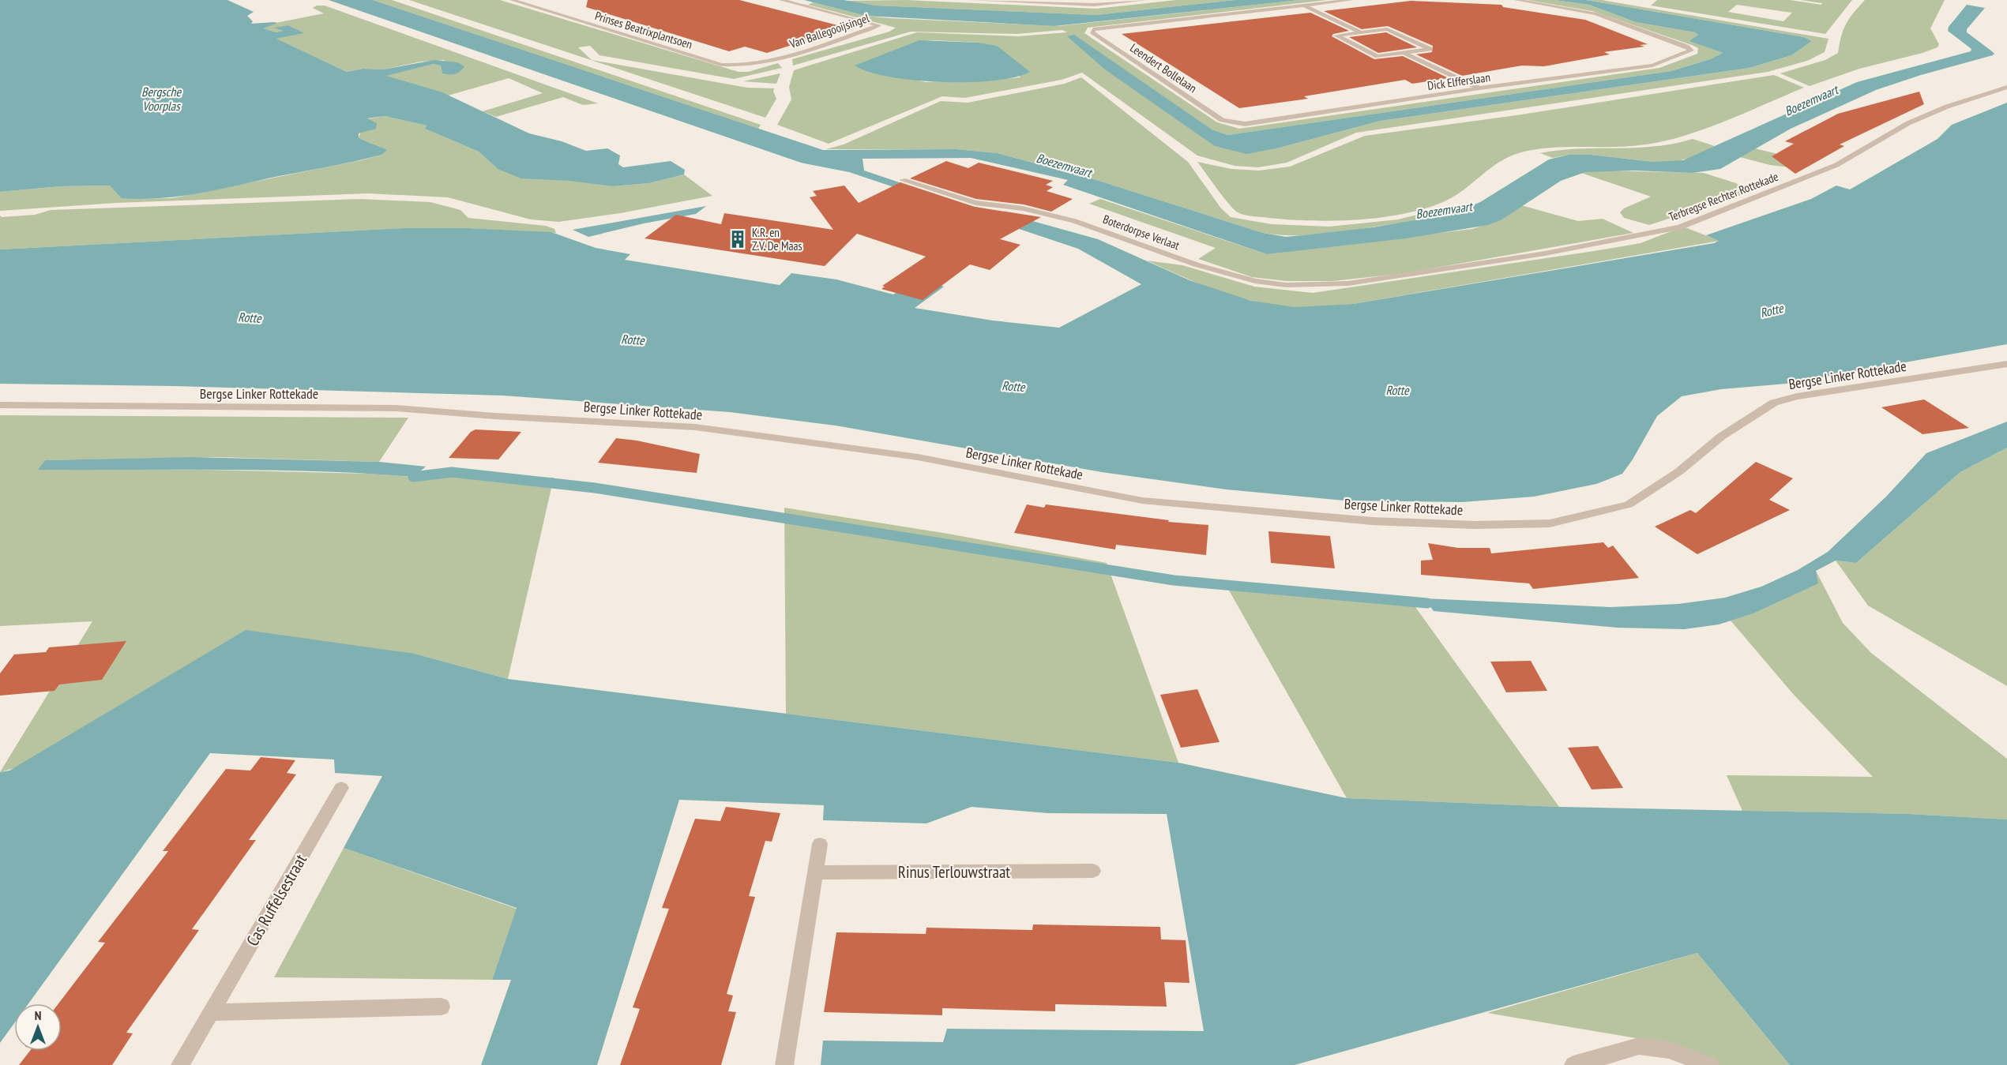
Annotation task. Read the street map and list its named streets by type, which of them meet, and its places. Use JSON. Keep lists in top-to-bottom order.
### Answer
{
  "streets": {
    "street": [
      "Prinses Beatrixplantsoen",
      "Van Ballegooijsingel",
      "Leendert Bollelaan",
      "Dick Elfferslaan",
      "Terbregse Rechter Rottekade",
      "Boterdorpse Verlaat",
      "Bergse Linker Rottekade",
      "Rinus Terlouwstraat",
      "Cas Ruffelsestraat"
    ]
  },
  "crossings": [
    ["Prinses Beatrixplantsoen", "Van Ballegooijsingel"],
    ["Leendert Bollelaan", "Dick Elfferslaan"],
    ["Terbregse Rechter Rottekade", "Boterdorpse Verlaat"]
  ],
  "water": ["Bergsche Voorplas", "Boezemvaart", "Rotte"],
  "places": {
    "building": ["K.R. en Z.V. De Maas"]
  },
  "north": "top"
}
